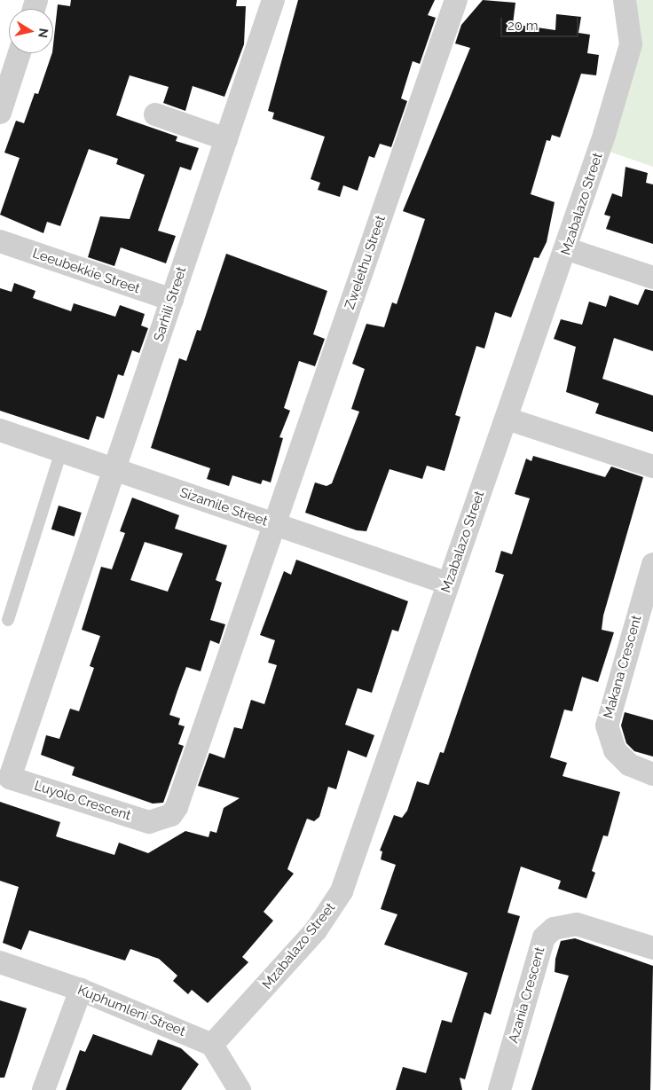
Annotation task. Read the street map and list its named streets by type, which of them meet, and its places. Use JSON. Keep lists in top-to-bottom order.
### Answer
{
  "streets": {
    "street": [
      "Mzabalazo Street",
      "Zwelethu Street",
      "Leeubekkie Street",
      "Sarhili Street",
      "Sizamile Street",
      "Makana Crescent",
      "Luyolo Crescent",
      "Azania Crescent",
      "Kuphumleni Street"
    ]
  },
  "crossings": [
    ["Mzabalazo Street", "Sizamile Street"],
    ["Mzabalazo Street", "Kuphumleni Street"],
    ["Zwelethu Street", "Sizamile Street"],
    ["Zwelethu Street", "Luyolo Crescent"],
    ["Leeubekkie Street", "Sarhili Street"],
    ["Sarhili Street", "Sizamile Street"],
    ["Sarhili Street", "Luyolo Crescent"],
    ["Sizamile Street", "Luyolo Crescent"]
  ],
  "scale_bar": "20 m",
  "north": "right"
}
